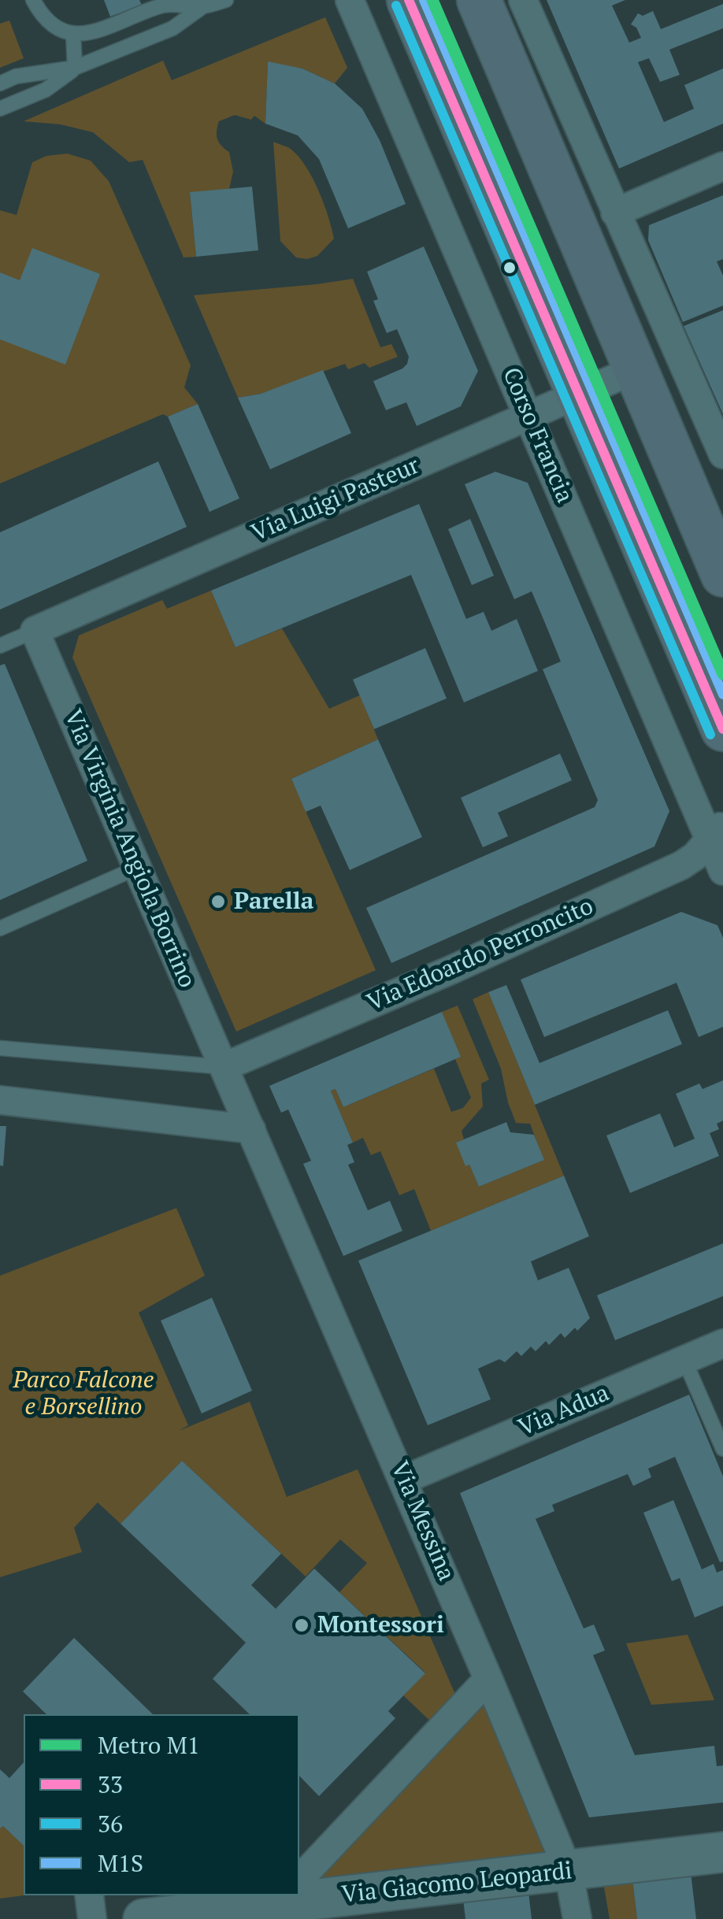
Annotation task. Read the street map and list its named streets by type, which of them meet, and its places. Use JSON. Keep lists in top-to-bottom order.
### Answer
{
  "streets": {
    "street": [
      "Corso Francia",
      "Via Luigi Pasteur",
      "Via Virginia Angiola Borrino",
      "Via Edoardo Perroncito",
      "Via Adua",
      "Via Messina",
      "Via Giacomo Leopardi"
    ]
  },
  "crossings": [
    ["Corso Francia", "Via Luigi Pasteur"],
    ["Corso Francia", "Via Edoardo Perroncito"],
    ["Via Luigi Pasteur", "Via Virginia Angiola Borrino"],
    ["Via Virginia Angiola Borrino", "Via Edoardo Perroncito"],
    ["Via Virginia Angiola Borrino", "Via Messina"],
    ["Via Adua", "Via Messina"],
    ["Via Messina", "Via Giacomo Leopardi"]
  ],
  "parks": ["Parco Falcone e Borsellino"],
  "places": ["Parella", "Montessori"],
  "lines": [
    "metro line M1",
    "transit line 33",
    "transit line M1S",
    "transit line 36"
  ],
  "legend": [
    "Metro M1",
    "33",
    "36",
    "M1S"
  ]
}
